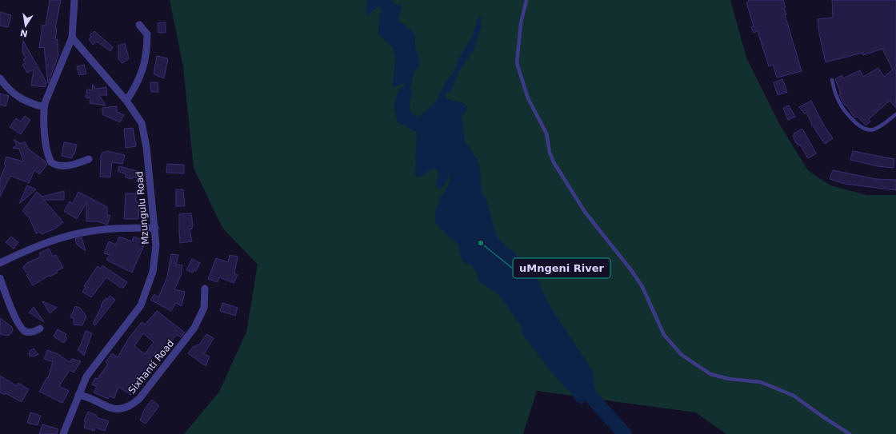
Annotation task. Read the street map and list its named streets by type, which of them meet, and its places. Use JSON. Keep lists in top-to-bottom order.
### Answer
{
  "streets": {
    "street": ["Mzungulu Road", "Sixhanti Road"]
  },
  "crossings": [
    ["Mzungulu Road", "Sixhanti Road"]
  ],
  "places": ["uMngeni River"],
  "north": "bottom"
}
